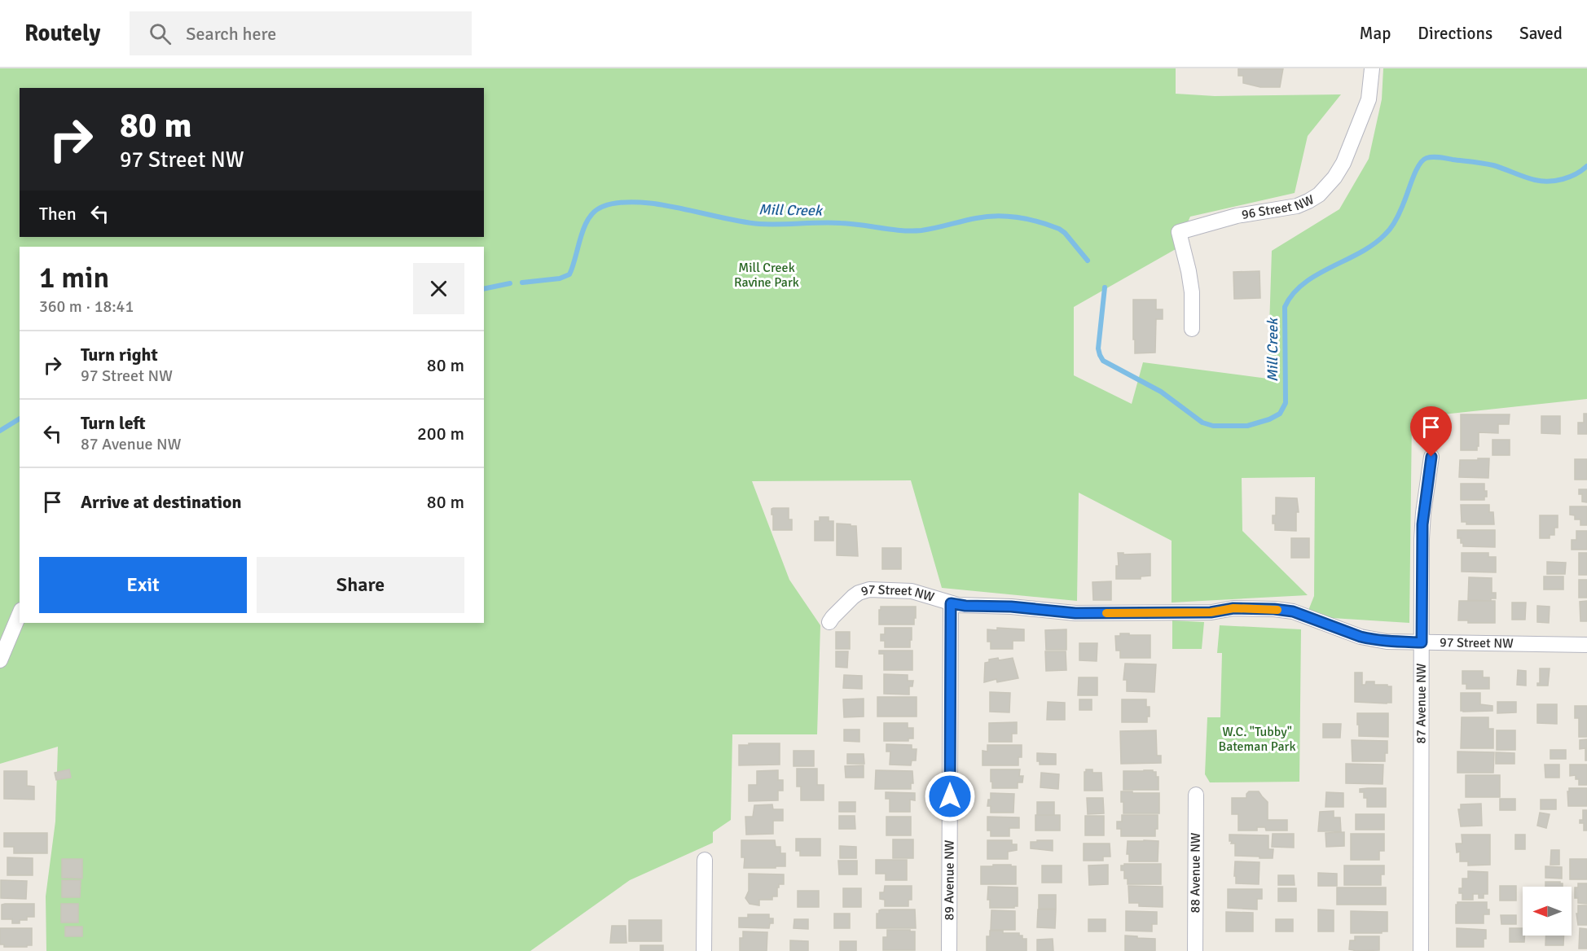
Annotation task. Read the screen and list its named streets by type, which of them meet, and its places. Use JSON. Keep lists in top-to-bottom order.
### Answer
{
  "streets": {
    "street": [
      "96 Street NW",
      "97 Street NW",
      "87 Avenue NW",
      "88 Avenue NW",
      "89 Avenue NW"
    ]
  },
  "crossings": [
    ["97 Street NW", "87 Avenue NW"],
    ["97 Street NW", "89 Avenue NW"]
  ],
  "water": ["Mill Creek"],
  "parks": ["Mill Creek Ravine Park", "W.C. \"Tubby\" Bateman Park"],
  "north": "left",
  "page": {
    "header": "Routely",
    "search": "Search here",
    "nav": ["Map", "Directions", "Saved"],
    "turn": ["80 m", "97 Street NW"],
    "then": "Then",
    "heading": ["1 min", "360 m · 18:41"],
    "list": [
      {
        "name": "Turn right",
        "note": "97 Street NW",
        "value": "80 m"
      },
      {
        "name": "Turn left",
        "note": "87 Avenue NW",
        "value": "200 m"
      },
      {
        "name": "Arrive at destination",
        "value": "80 m"
      }
    ],
    "buttons": ["Exit", "Share"]
  }
}
